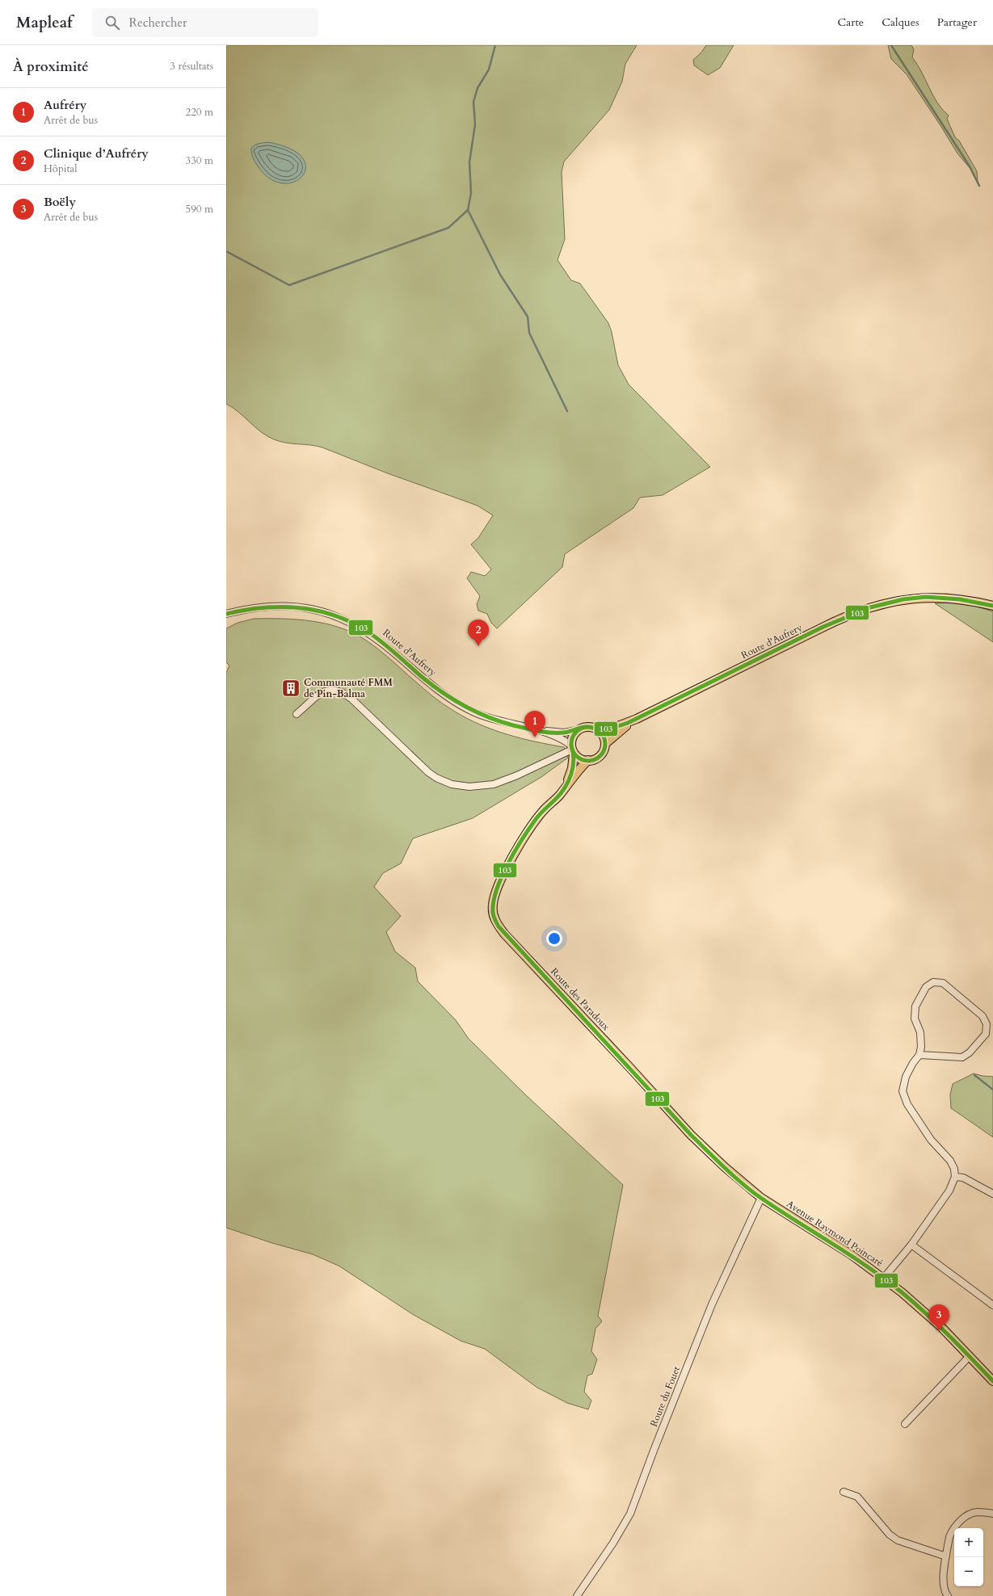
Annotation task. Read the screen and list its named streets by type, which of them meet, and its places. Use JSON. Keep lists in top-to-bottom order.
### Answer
{
  "streets": {
    "main road": ["Route d'Aufrery", "Route des Paradoux", "Avenue Raymond Poincaré"],
    "street": ["Route du Fouet"]
  },
  "crossings": [
    ["Route des Paradoux", "Avenue Raymond Poincaré"],
    ["Route des Paradoux", "Route du Fouet"],
    ["Avenue Raymond Poincaré", "Route du Fouet"]
  ],
  "places": {
    "building": ["Communauté FMM de Pin-Balma"]
  },
  "lines": ["transit line 103"],
  "page": {
    "header": "Mapleaf",
    "search": "Rechercher",
    "nav": ["Carte", "Calques", "Partager"],
    "heading": ["À proximité", "3 résultats"],
    "list": [
      {
        "mark": "1",
        "name": "Aufréry",
        "note": "Arrêt de bus",
        "value": "220 m"
      },
      {
        "mark": "2",
        "name": "Clinique d’Aufréry",
        "note": "Hôpital",
        "value": "330 m"
      },
      {
        "mark": "3",
        "name": "Boëly",
        "note": "Arrêt de bus",
        "value": "590 m"
      }
    ],
    "pins": ["2", "1", "3"],
    "map_buttons": ["+", "−"]
  }
}
